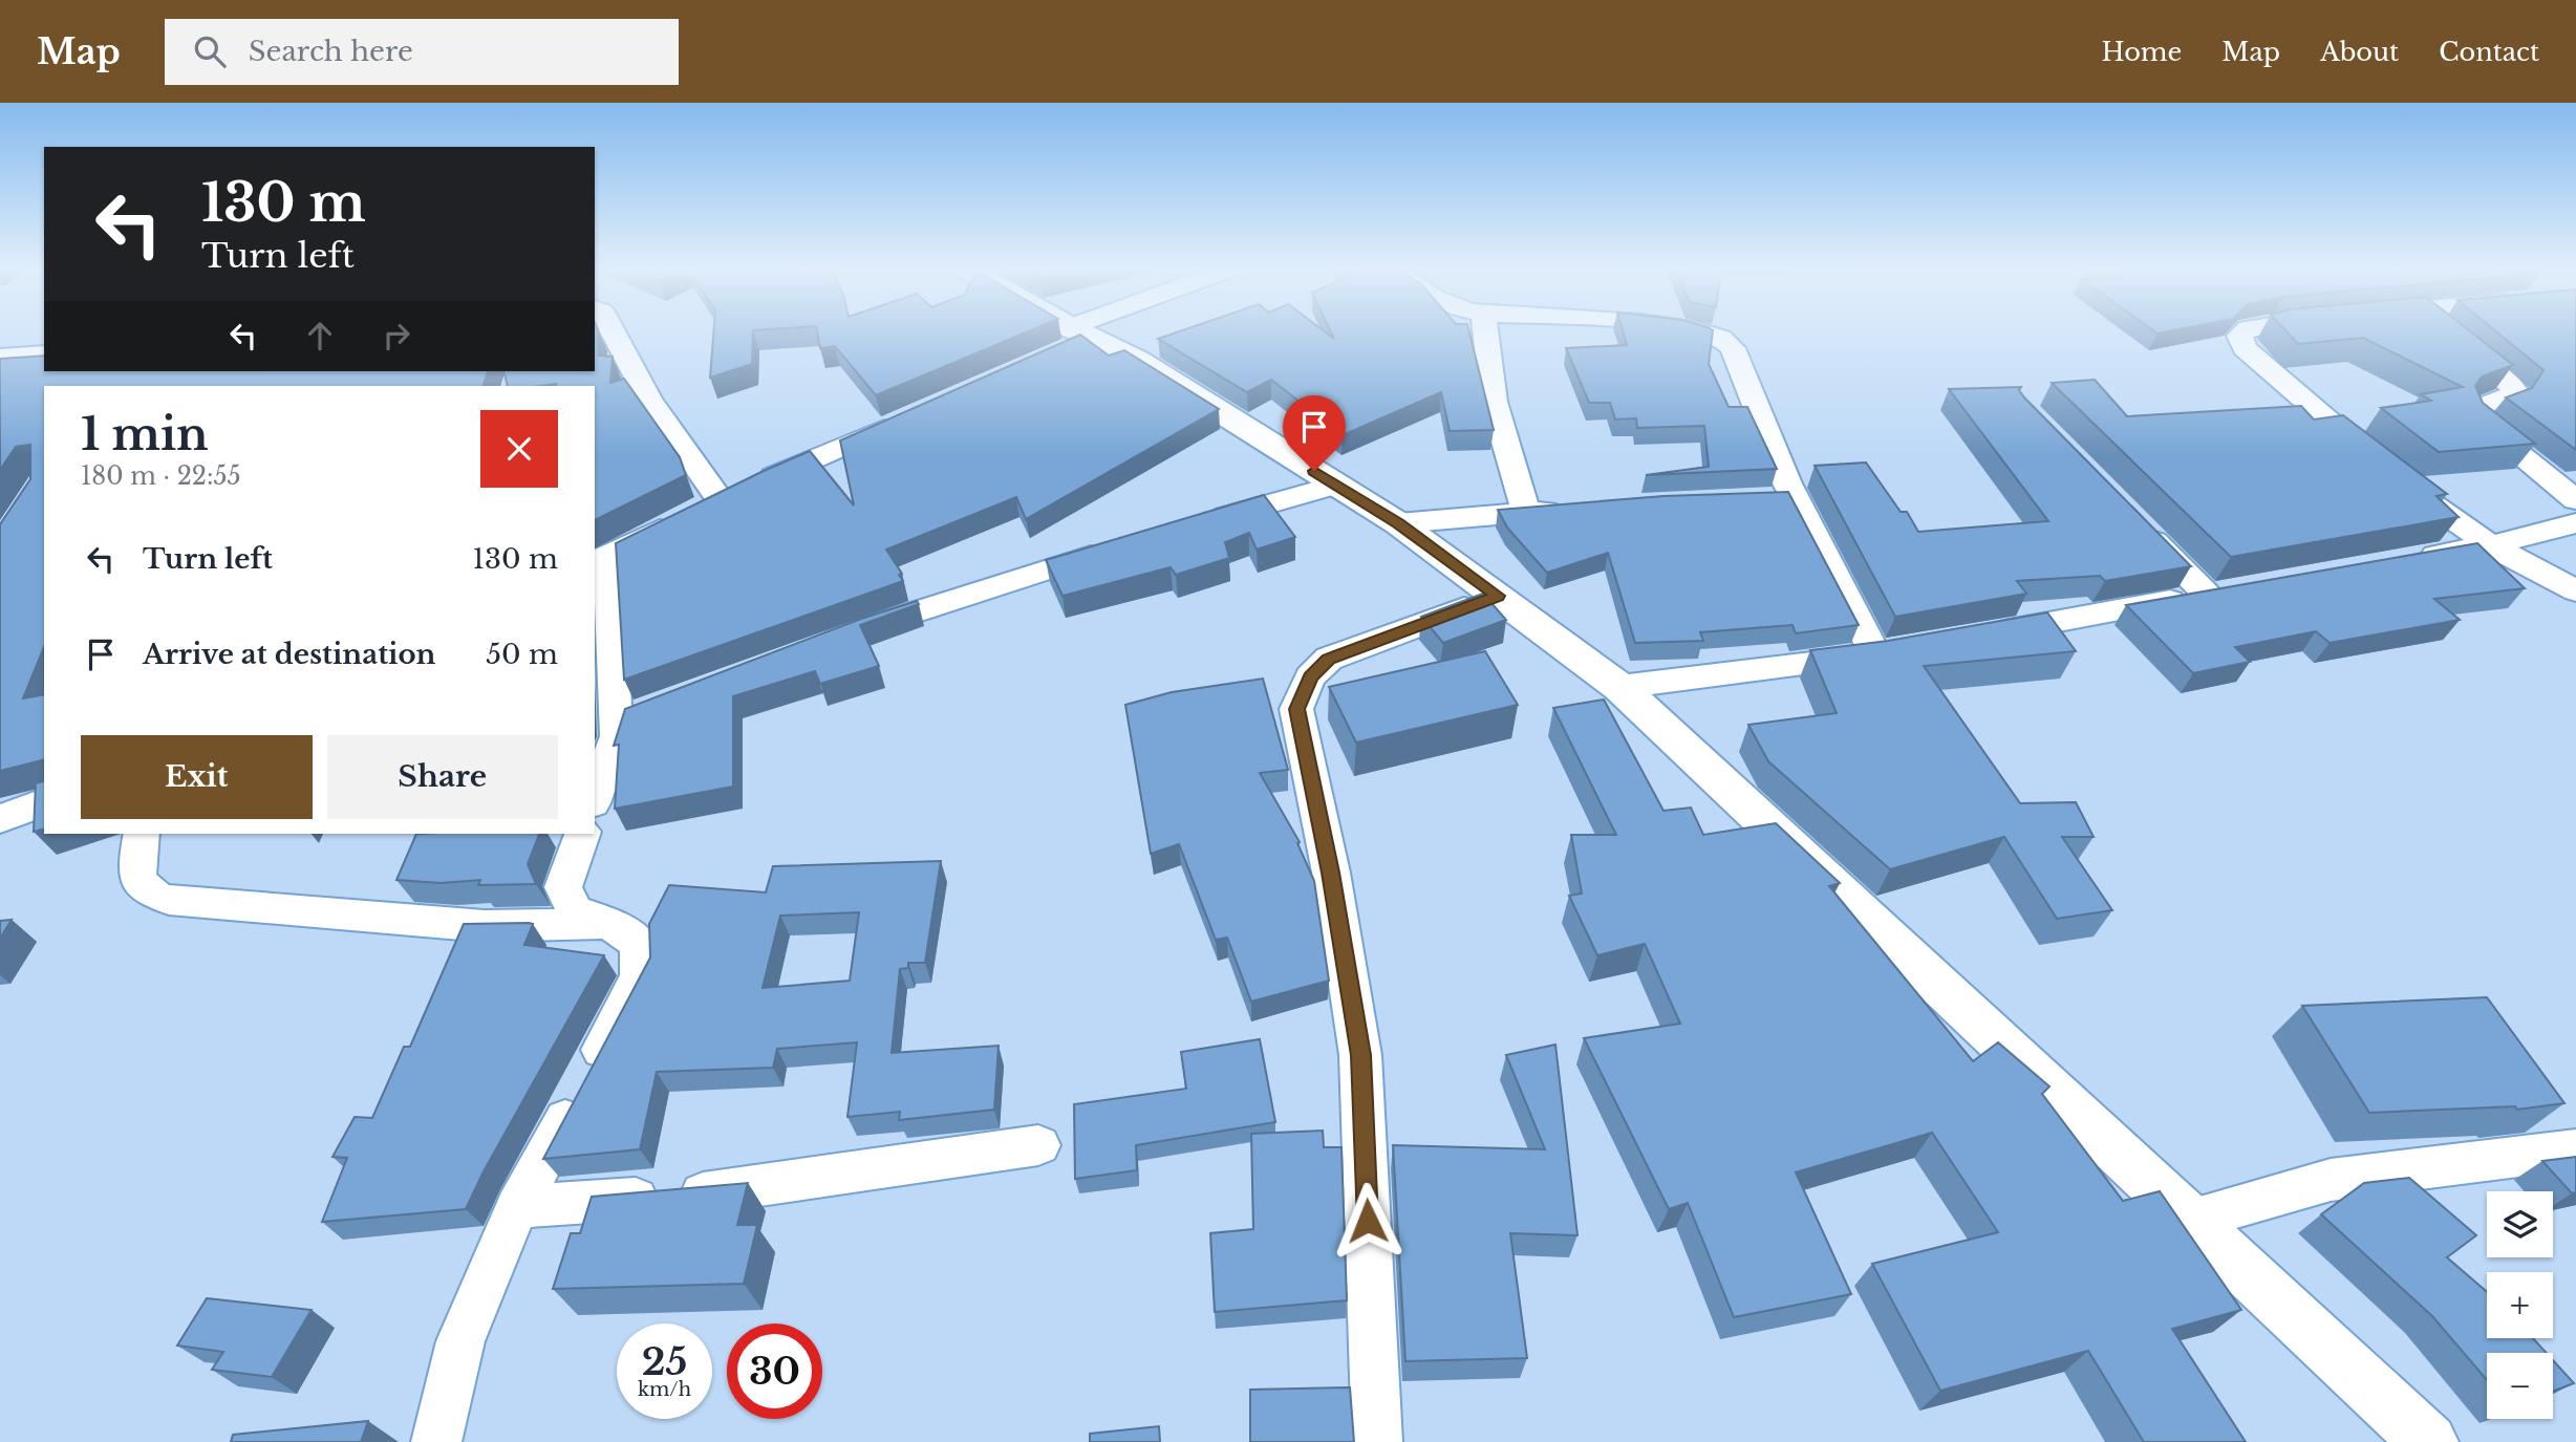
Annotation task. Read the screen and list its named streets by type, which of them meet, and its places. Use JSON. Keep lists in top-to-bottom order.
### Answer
{
  "page": {
    "header": "Map",
    "search": "Search here",
    "nav": [
      "Home",
      "Map",
      "About",
      "Contact"
    ],
    "turn": ["130 m", "Turn left"],
    "heading": ["1 min", "180 m · 22:55"],
    "list": [
      {
        "name": "Turn left",
        "value": "130 m"
      },
      {
        "name": "Arrive at destination",
        "value": "50 m"
      }
    ],
    "buttons": ["Exit", "Share"],
    "map_buttons": ["+", "−"],
    "speed": "25 km/h",
    "limit": "30"
  }
}
